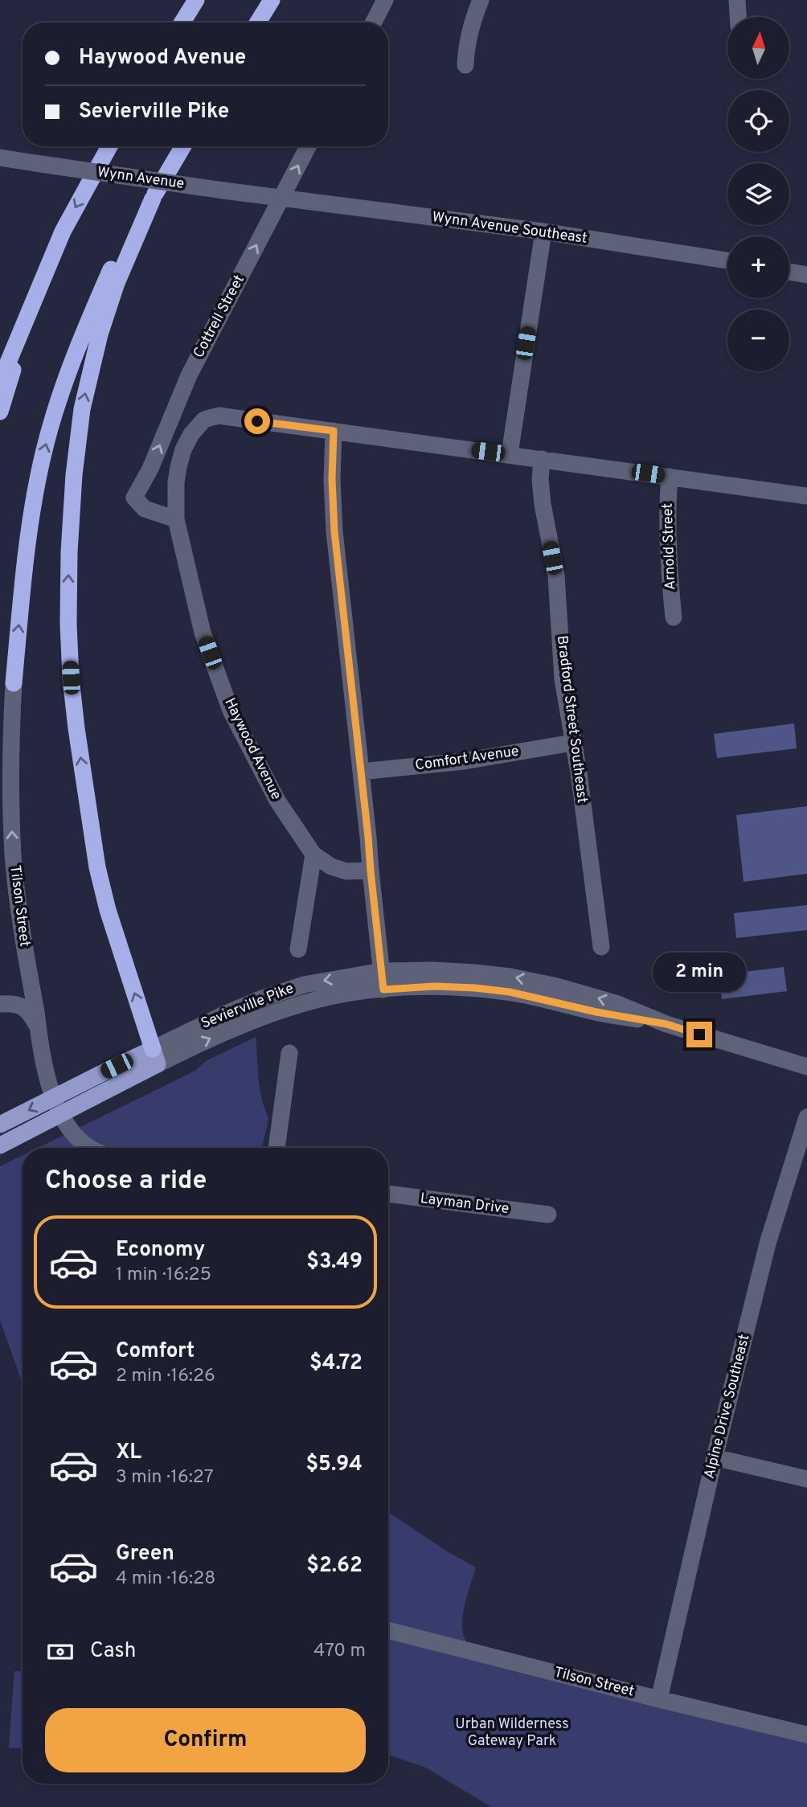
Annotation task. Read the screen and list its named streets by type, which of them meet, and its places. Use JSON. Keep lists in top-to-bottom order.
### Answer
{
  "streets": {
    "main road": ["Sevierville Pike"],
    "street": [
      "Wynn Avenue",
      "Wynn Avenue Southeast",
      "Cottrell Street",
      "Arnold Street",
      "Bradford Street Southeast",
      "Haywood Avenue",
      "Comfort Avenue",
      "Tilson Street",
      "Layman Drive",
      "Alpine Drive Southeast"
    ]
  },
  "crossings": [
    ["Wynn Avenue", "Wynn Avenue Southeast"],
    ["Wynn Avenue", "Cottrell Street"],
    ["Wynn Avenue Southeast", "Cottrell Street"],
    ["Cottrell Street", "Haywood Avenue"],
    ["Arnold Street", "Haywood Avenue"],
    ["Bradford Street Southeast", "Haywood Avenue"],
    ["Bradford Street Southeast", "Comfort Avenue"],
    ["Tilson Street", "Alpine Drive Southeast"]
  ],
  "one_way": ["Cottrell Street"],
  "parks": ["Urban Wilderness Gateway Park"],
  "north": "top",
  "page": {
    "map_buttons": ["+", "−"],
    "banner": ["Haywood Avenue", "Sevierville Pike"],
    "bubble": "2 min",
    "heading": "Choose a ride",
    "list": [
      {
        "name": "Economy",
        "note": "1 min · 16:25",
        "value": "$3.49"
      },
      {
        "name": "Comfort",
        "note": "2 min · 16:26",
        "value": "$4.72"
      },
      {
        "name": "XL",
        "note": "3 min · 16:27",
        "value": "$5.94"
      },
      {
        "name": "Green",
        "note": "4 min · 16:28",
        "value": "$2.62"
      }
    ],
    "pay": ["Cash", "470 m"],
    "buttons": "Confirm"
  }
}
